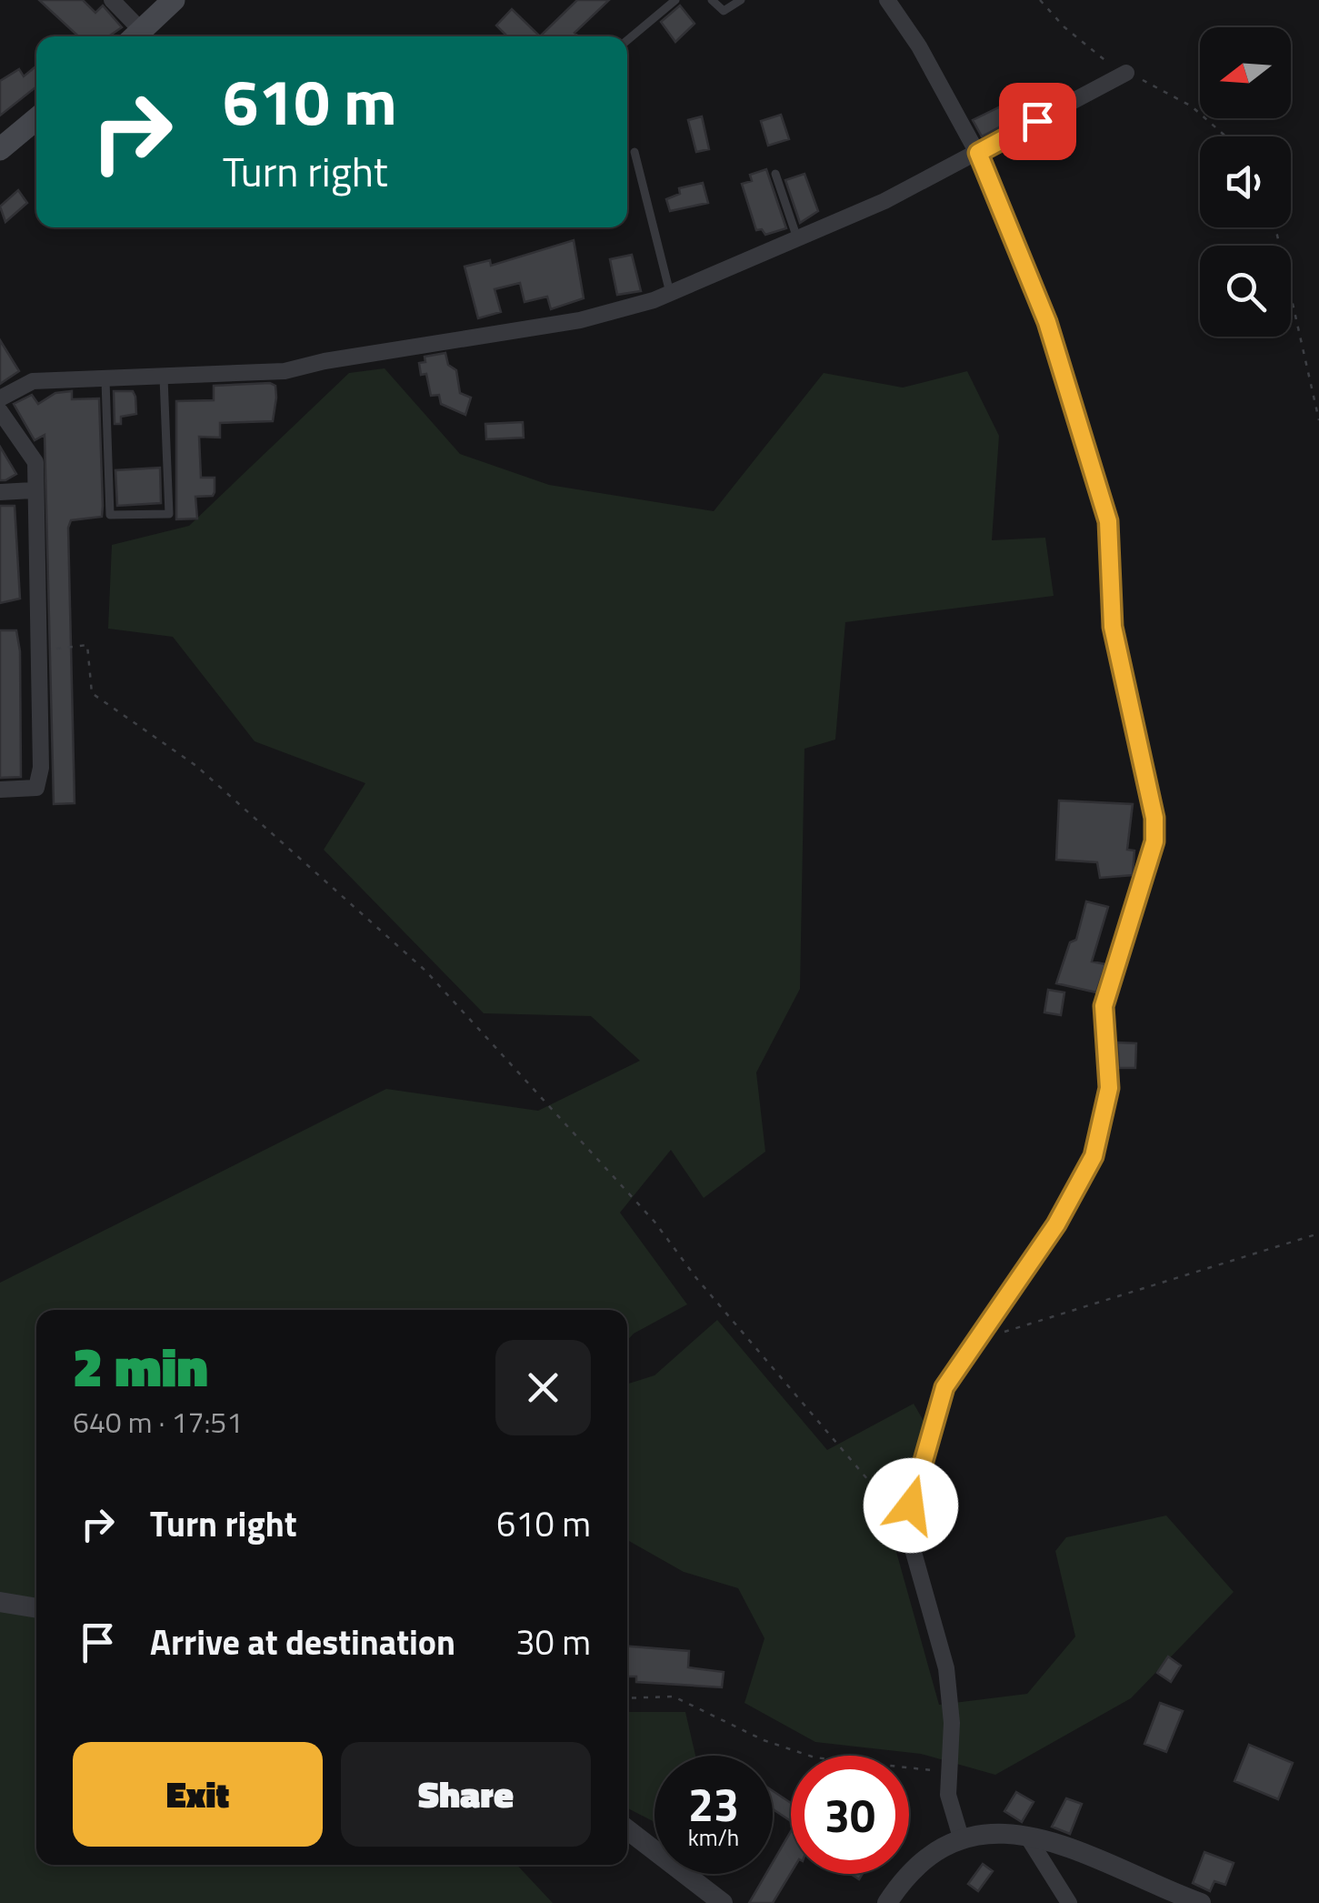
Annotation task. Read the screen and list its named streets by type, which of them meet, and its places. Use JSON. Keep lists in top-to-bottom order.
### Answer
{
  "north": "left",
  "page": {
    "turn": ["610 m", "Turn right"],
    "heading": ["2 min", "640 m · 17:51"],
    "list": [
      {
        "name": "Turn right",
        "value": "610 m"
      },
      {
        "name": "Arrive at destination",
        "value": "30 m"
      }
    ],
    "buttons": ["Exit", "Share"],
    "speed": "23 km/h",
    "limit": "30"
  }
}
